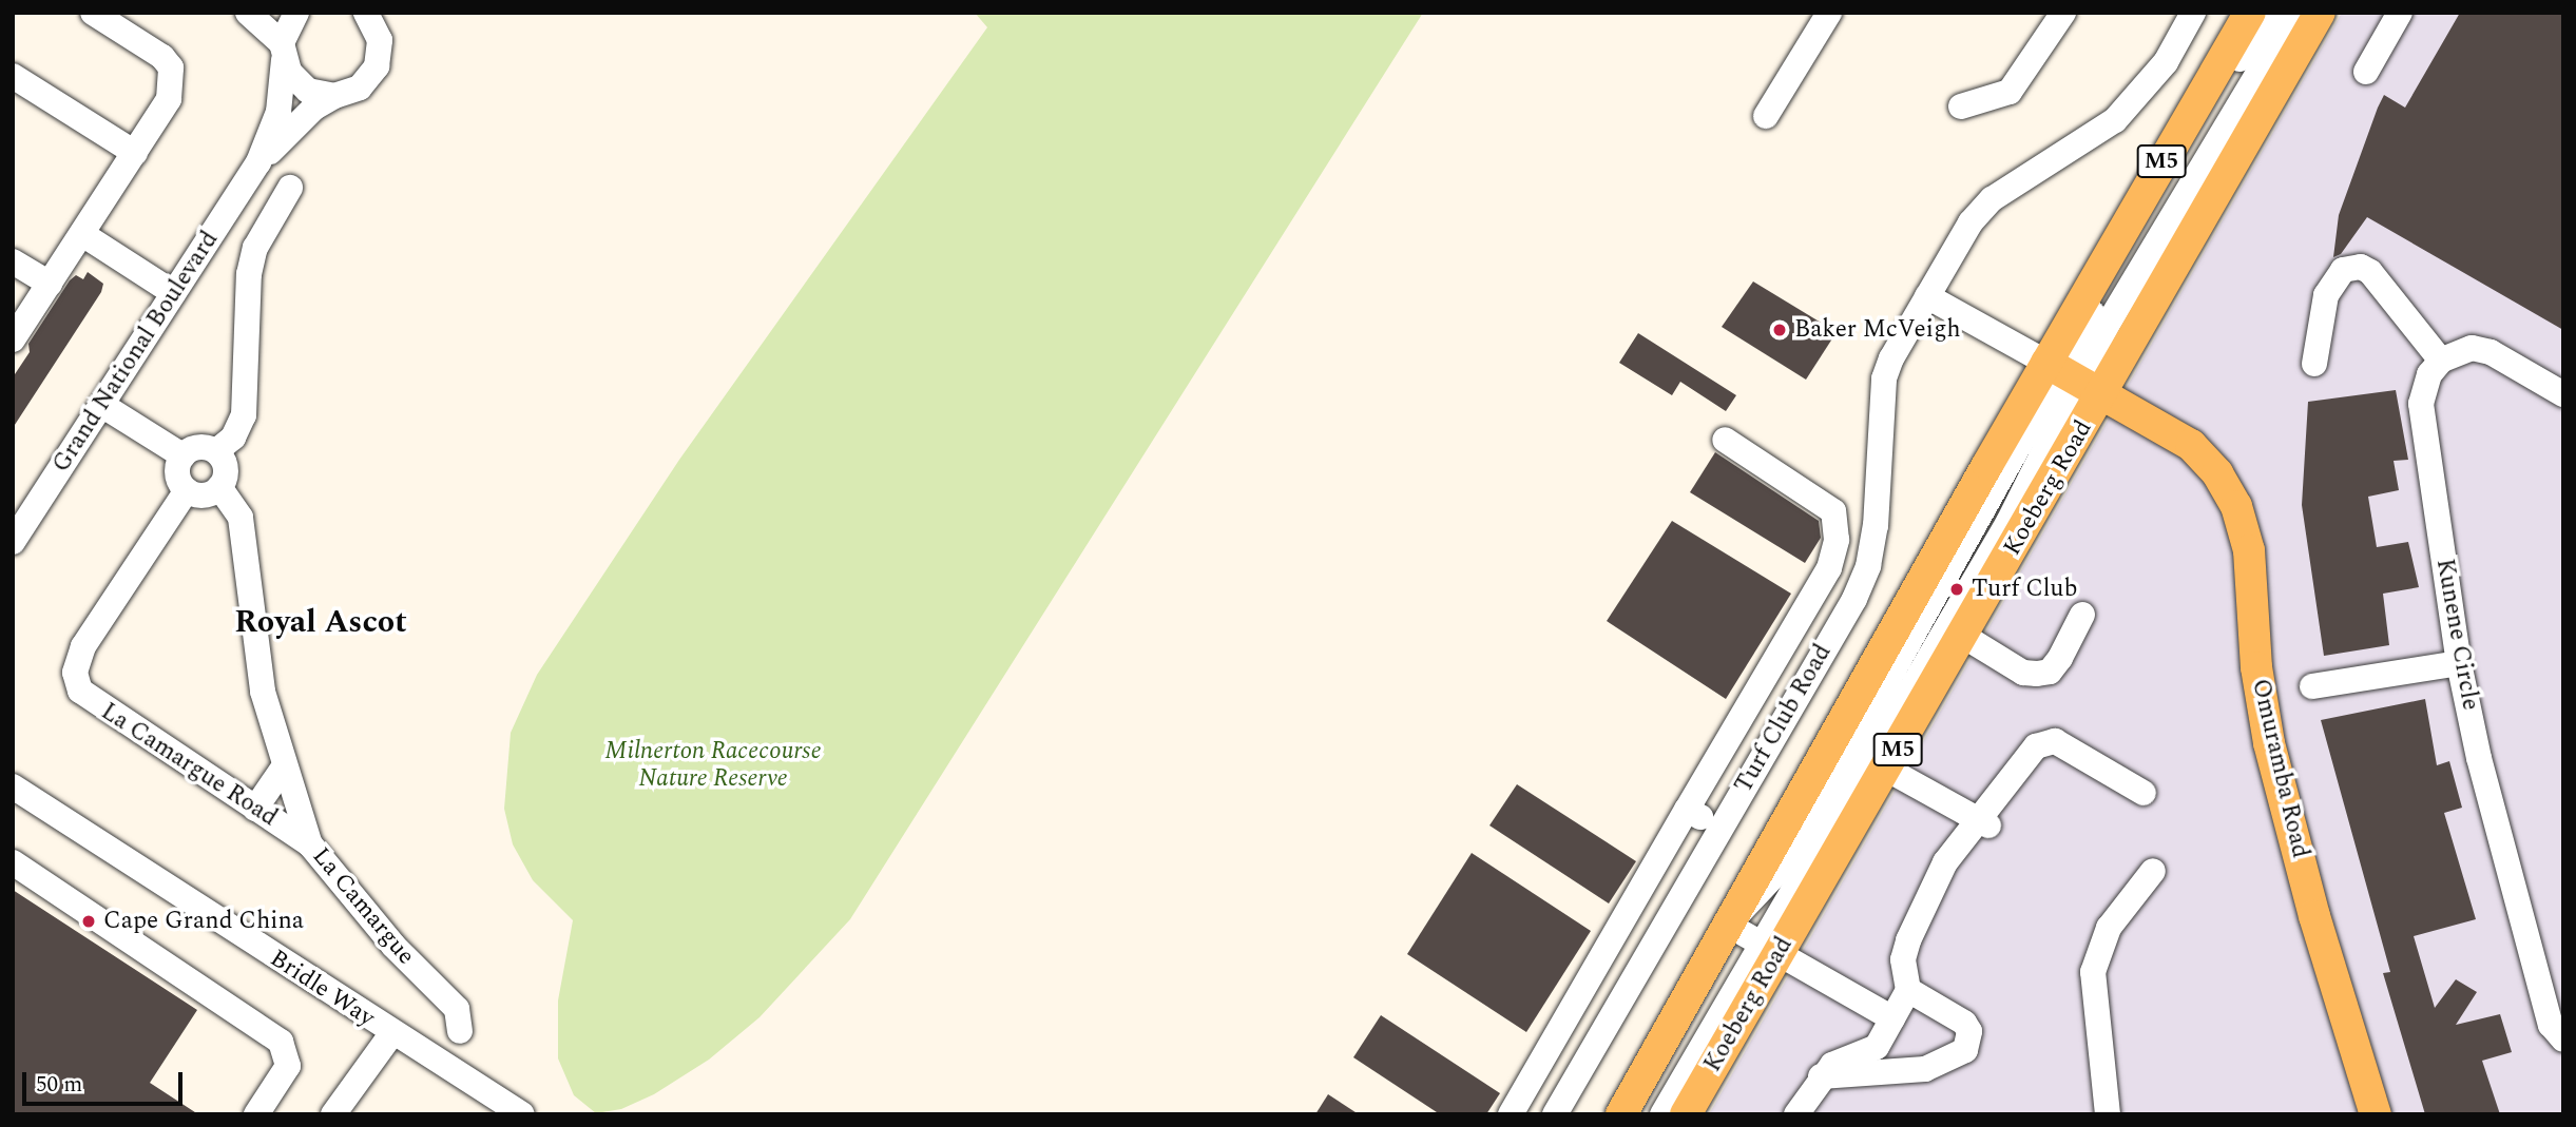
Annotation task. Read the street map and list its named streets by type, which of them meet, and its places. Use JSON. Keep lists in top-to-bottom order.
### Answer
{
  "streets": {
    "main road": ["M5", "Koeberg Road", "Omuramba Road"],
    "street": [
      "Grand National Boulevard",
      "Kunene Circle",
      "Turf Club Road",
      "La Camargue Road",
      "La Camargue",
      "Bridle Way"
    ]
  },
  "crossings": [
    ["Koeberg Road", "Omuramba Road"],
    ["La Camargue Road", "La Camargue"]
  ],
  "districts": ["Royal Ascot"],
  "parks": ["Milnerton Racecourse Nature Reserve"],
  "places": ["Baker McVeigh", "Turf Club", "Cape Grand China"],
  "scale_bar": "50 m"
}
